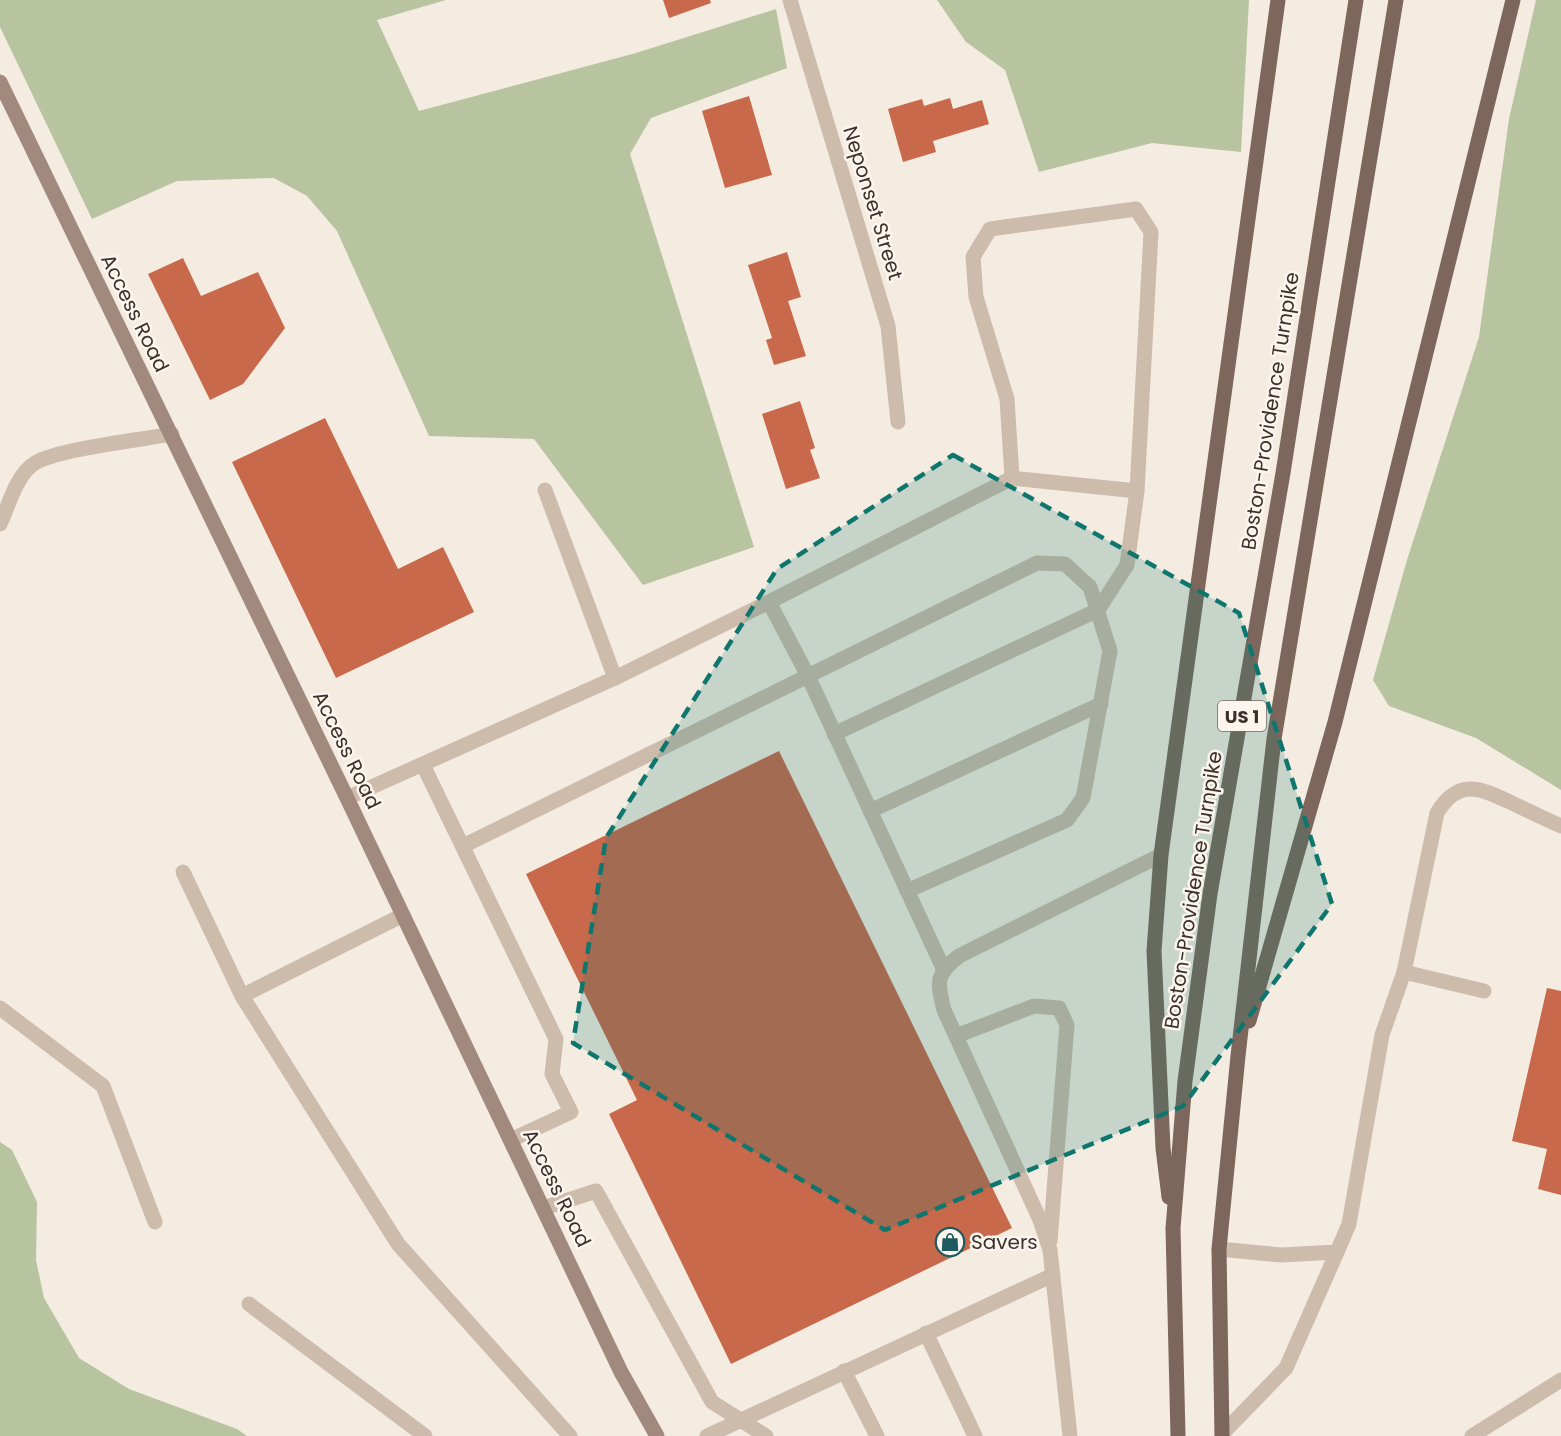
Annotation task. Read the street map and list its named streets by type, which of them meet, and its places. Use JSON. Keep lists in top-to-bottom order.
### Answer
{
  "streets": {
    "main road": ["Boston-Providence Turnpike", "US 1"],
    "street": ["Neponset Street", "Access Road"]
  },
  "places": {
    "shop": ["Savers"]
  }
}
